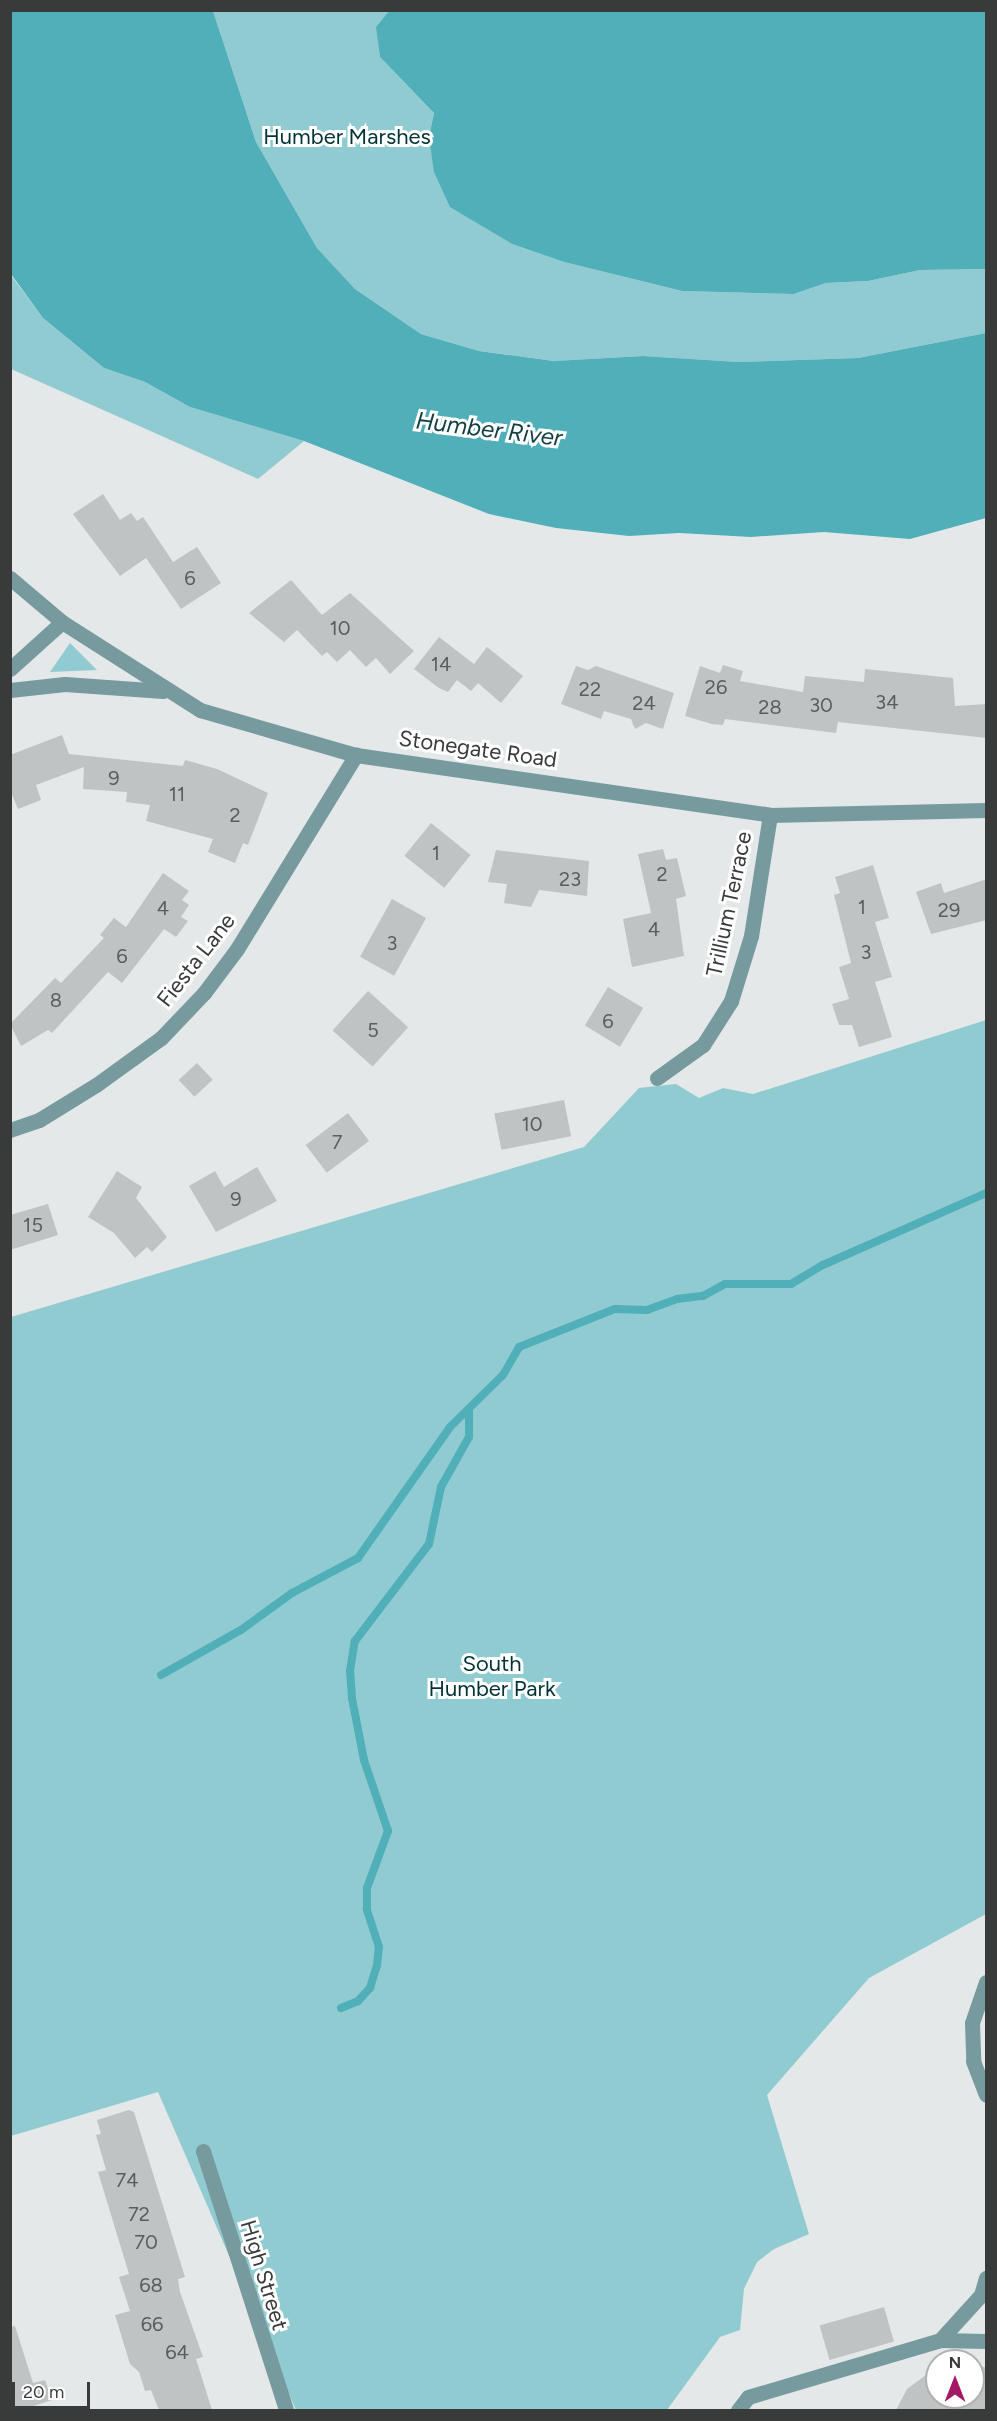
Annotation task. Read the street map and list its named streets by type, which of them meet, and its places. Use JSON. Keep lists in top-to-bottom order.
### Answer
{
  "streets": {
    "street": [
      "Stonegate Road",
      "Trillium Terrace",
      "Fiesta Lane",
      "High Street"
    ]
  },
  "crossings": [
    ["Stonegate Road", "Trillium Terrace"],
    ["Stonegate Road", "Fiesta Lane"]
  ],
  "water": ["Humber River"],
  "parks": ["Humber Marshes", "South Humber Park"],
  "house_numbers": [
    "6",
    "10",
    "14",
    "26",
    "22",
    "34",
    "24",
    "30",
    "28",
    "9",
    "11",
    "2",
    "1",
    "2",
    "23",
    "1",
    "4",
    "29",
    "4",
    "3",
    "3",
    "6",
    "8",
    "6",
    "5",
    "10",
    "7",
    "9",
    "15",
    "74",
    "72",
    "70",
    "68",
    "66",
    "64"
  ],
  "scale_bar": "20 m",
  "north": "top"
}
